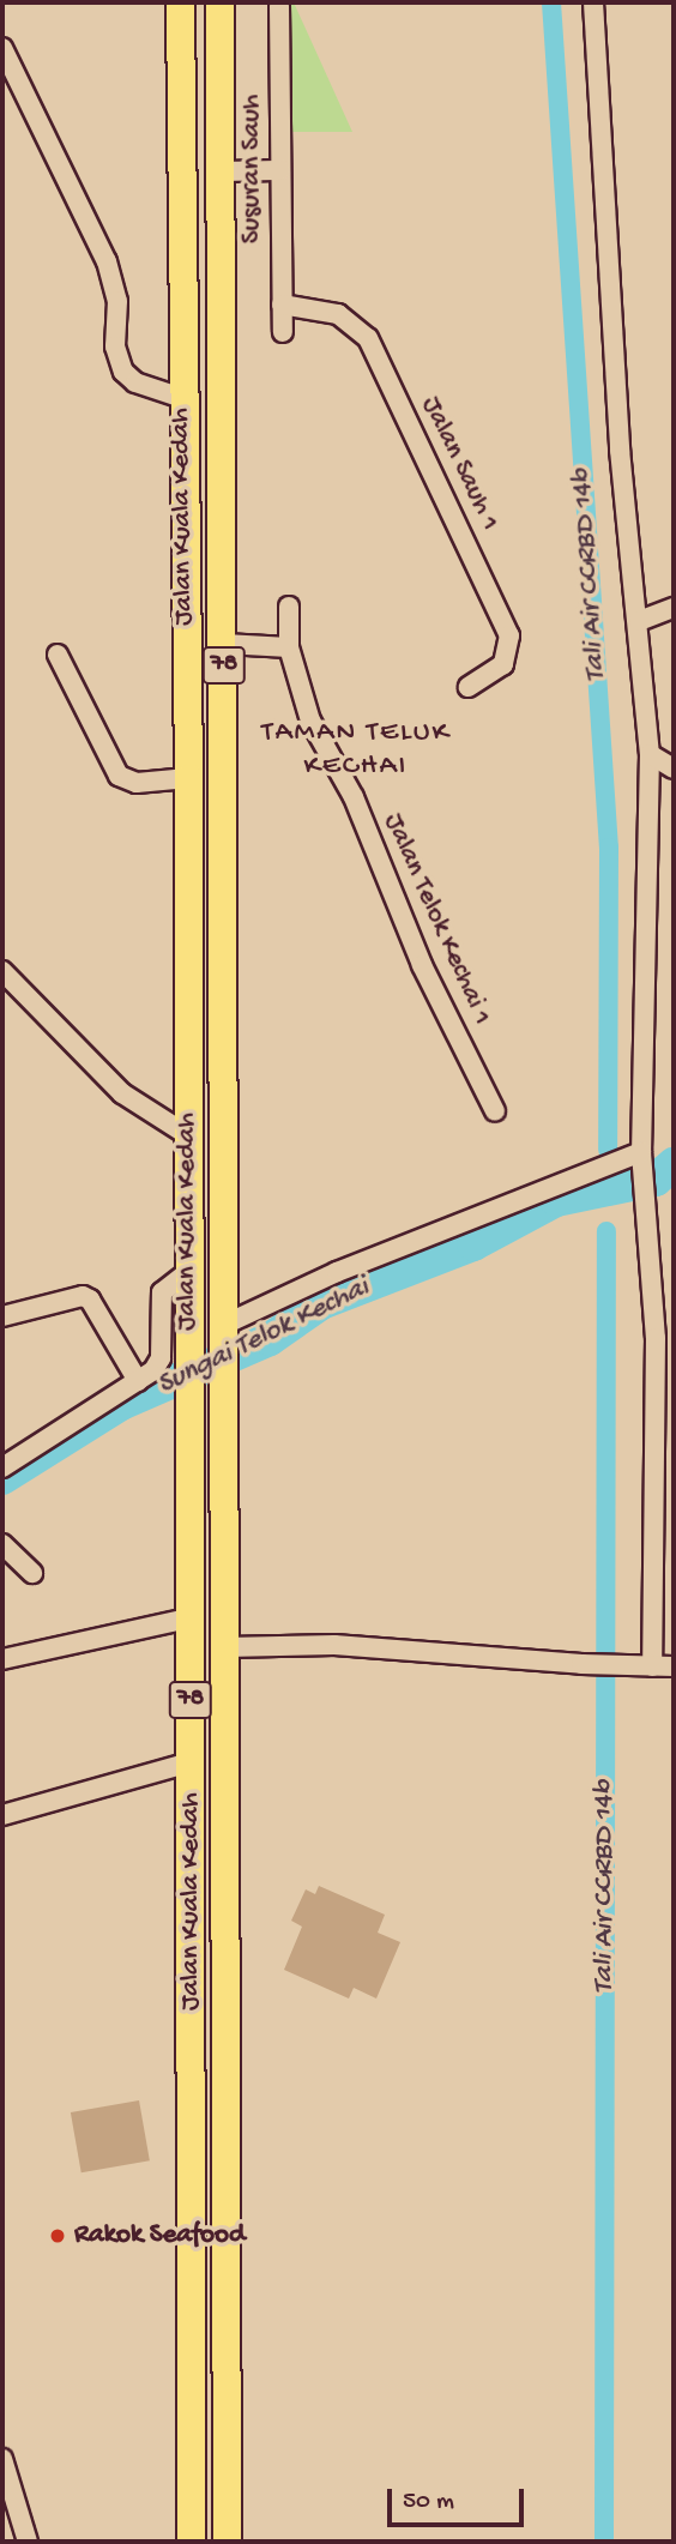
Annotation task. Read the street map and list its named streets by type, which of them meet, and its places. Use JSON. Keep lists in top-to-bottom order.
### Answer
{
  "streets": {
    "main road": ["Jalan Kuala Kedah", "78"],
    "street": ["Susuran Sauh", "Jalan Sauh 1", "Jalan Telok Kechai 1"]
  },
  "crossings": [
    ["Susuran Sauh", "Jalan Sauh 1"]
  ],
  "districts": ["TAMAN TELUK KECHAI"],
  "water": ["Tali Air CCRBD 14b", "Sungai Telok Kechai"],
  "places": ["Rakok Seafood"],
  "scale_bar": "50 m"
}
